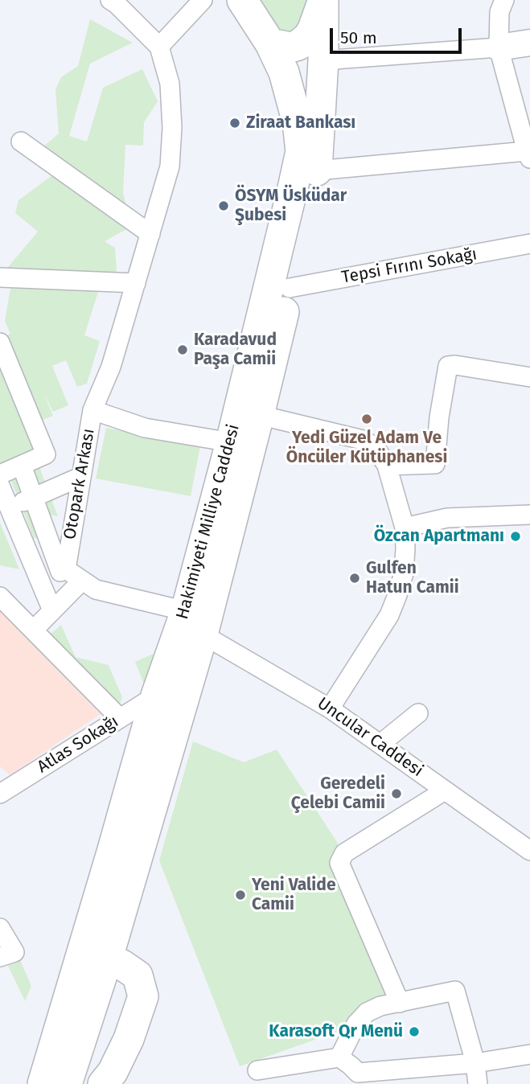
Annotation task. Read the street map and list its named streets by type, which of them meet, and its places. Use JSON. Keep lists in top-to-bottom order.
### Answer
{
  "streets": {
    "main road": ["Hakimiyeti Milliye Caddesi"],
    "street": [
      "Tepsi Fırını Sokağı",
      "Otopark Arkası",
      "Uncular Caddesi",
      "Atlas Sokağı"
    ]
  },
  "crossings": [
    ["Tepsi Fırını Sokağı", "Hakimiyeti Milliye Caddesi"],
    ["Hakimiyeti Milliye Caddesi", "Uncular Caddesi"],
    ["Hakimiyeti Milliye Caddesi", "Atlas Sokağı"]
  ],
  "places": [
    "Ziraat Bankası",
    "ÖSYM Üsküdar Şubesi",
    "Karadavud Paşa Camii",
    "Yedi Güzel Adam Ve Öncüler Kütüphanesi",
    "Özcan Apartmanı",
    "Gulfen Hatun Camii",
    "Geredeli Çelebi Camii",
    "Yeni Valide Camii",
    "Karasoft Qr Menü"
  ],
  "scale_bar": "50 m"
}
